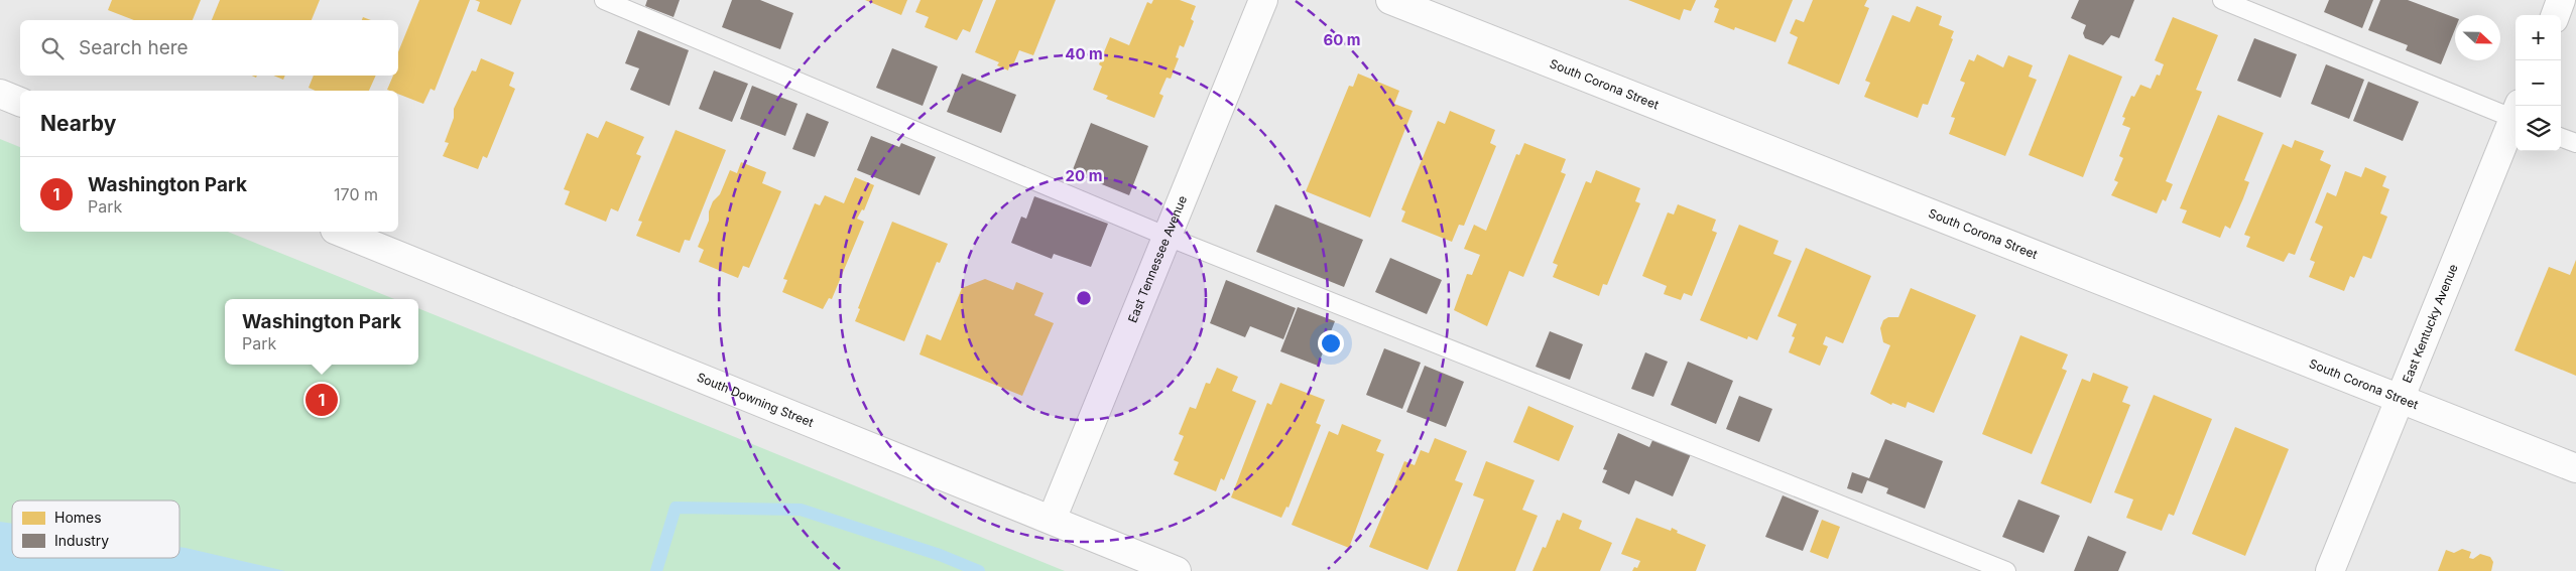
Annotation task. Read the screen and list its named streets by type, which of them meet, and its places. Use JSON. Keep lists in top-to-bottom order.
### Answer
{
  "streets": {
    "street": [
      "South Corona Street",
      "East Tennessee Avenue",
      "East Kentucky Avenue",
      "South Downing Street"
    ]
  },
  "crossings": [
    ["South Corona Street", "East Kentucky Avenue"],
    ["East Tennessee Avenue", "South Downing Street"]
  ],
  "legend": ["Homes", "Industry"],
  "north": "right",
  "page": {
    "map_buttons": ["+", "−"],
    "search": "Search here",
    "heading": "Nearby",
    "list": [
      {
        "mark": "1",
        "name": "Washington Park",
        "note": "Park",
        "value": "170 m"
      }
    ],
    "popup": ["Washington Park", "Park"],
    "pins": "1"
  },
  "rings": ["60 m", "40 m", "20 m"]
}
